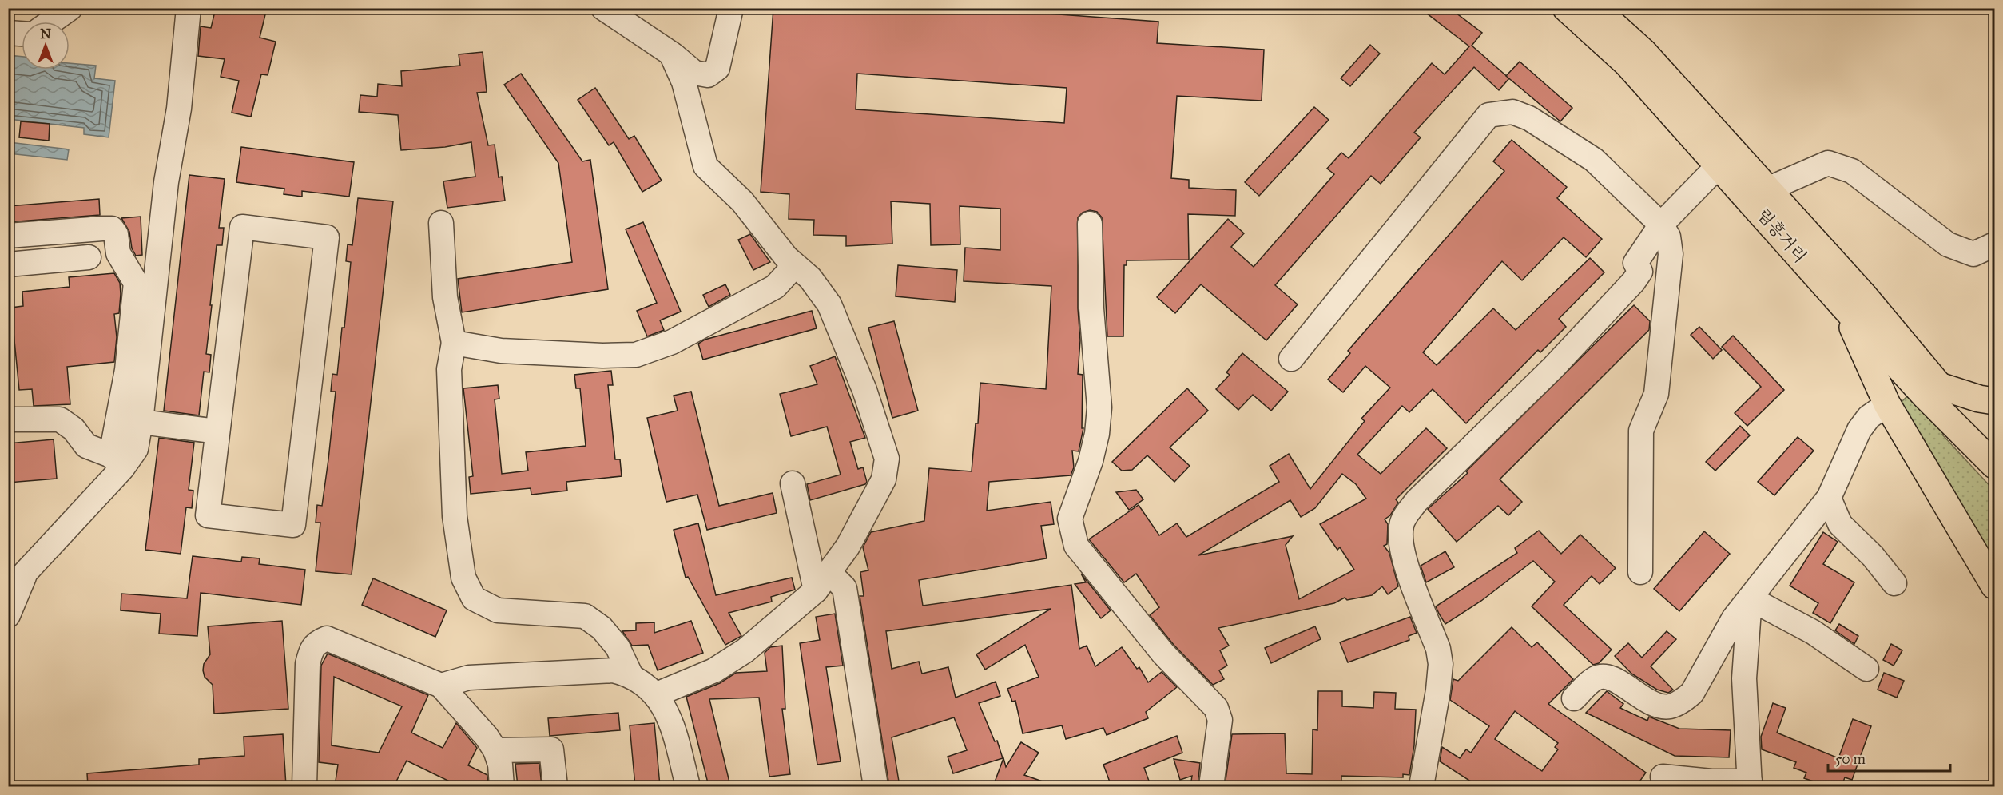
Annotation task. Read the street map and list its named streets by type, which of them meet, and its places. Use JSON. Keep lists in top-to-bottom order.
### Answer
{
  "streets": {
    "main road": ["림흥거리"]
  },
  "scale_bar": "50 m",
  "north": "top"
}
